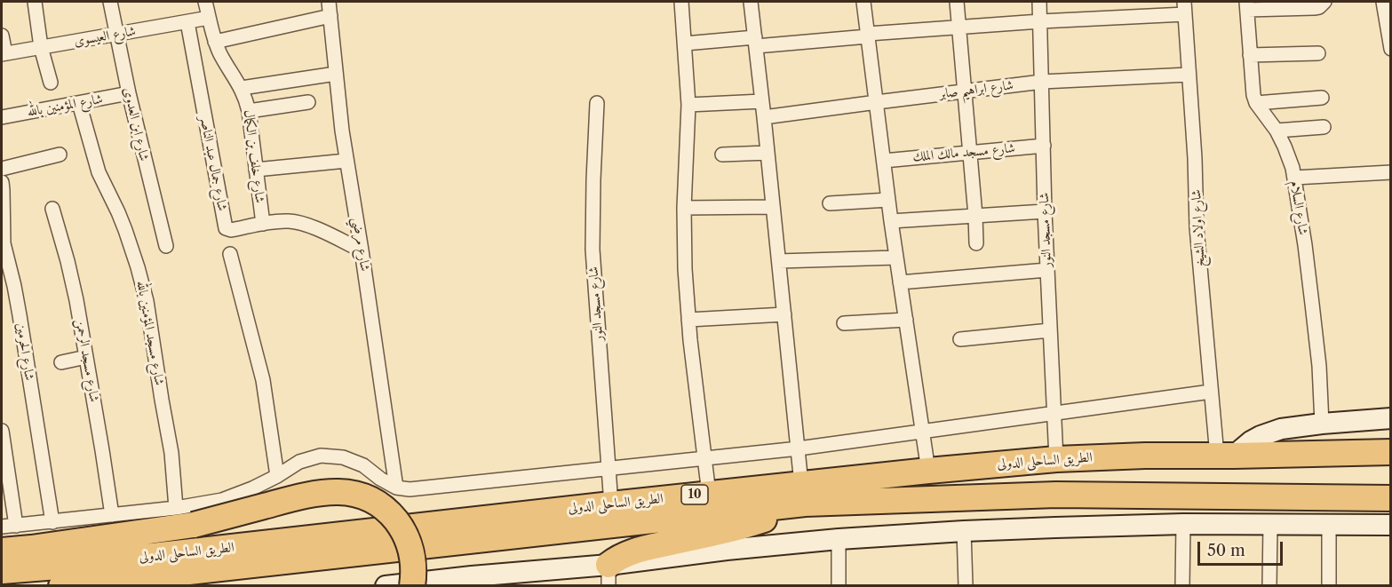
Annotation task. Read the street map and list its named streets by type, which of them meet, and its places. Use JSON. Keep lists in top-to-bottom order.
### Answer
{
  "streets": {
    "highway": ["الطريق الساحلى الدولى", "10"],
    "street": [
      "شارع العيسوى",
      "شارع ابراهيم صابر",
      "شارع المؤمنين بالله",
      "شارع ابن العدوى",
      "شارع مسجد مالك الملك",
      "شارع خلف بن الكمال",
      "شارع جمال عبد الناصر",
      "شارع السلام",
      "شارع اولاد الشيخ",
      "شارع مسجد النور",
      "شارع مرضي",
      "شارع مسجد المؤمنين بالله",
      "شارع الحرمين",
      "شارع مسجد الرحمن"
    ]
  },
  "crossings": [
    ["شارع العيسوى", "شارع ابن العدوى"],
    ["شارع العيسوى", "شارع خلف بن الكمال"],
    ["شارع العيسوى", "شارع جمال عبد الناصر"],
    ["شارع ابراهيم صابر", "شارع اولاد الشيخ"],
    ["شارع ابراهيم صابر", "شارع مسجد النور"],
    ["شارع المؤمنين بالله", "شارع ابن العدوى"],
    ["شارع المؤمنين بالله", "شارع مسجد المؤمنين بالله"],
    ["شارع مسجد مالك الملك", "شارع مسجد النور"],
    ["شارع خلف بن الكمال", "شارع جمال عبد الناصر"],
    ["شارع جمال عبد الناصر", "شارع مرضي"],
    ["شارع اولاد الشيخ", "الطريق الساحلى الدولى"],
    ["شارع مسجد النور", "الطريق الساحلى الدولى"]
  ],
  "scale_bar": "50 m"
}
